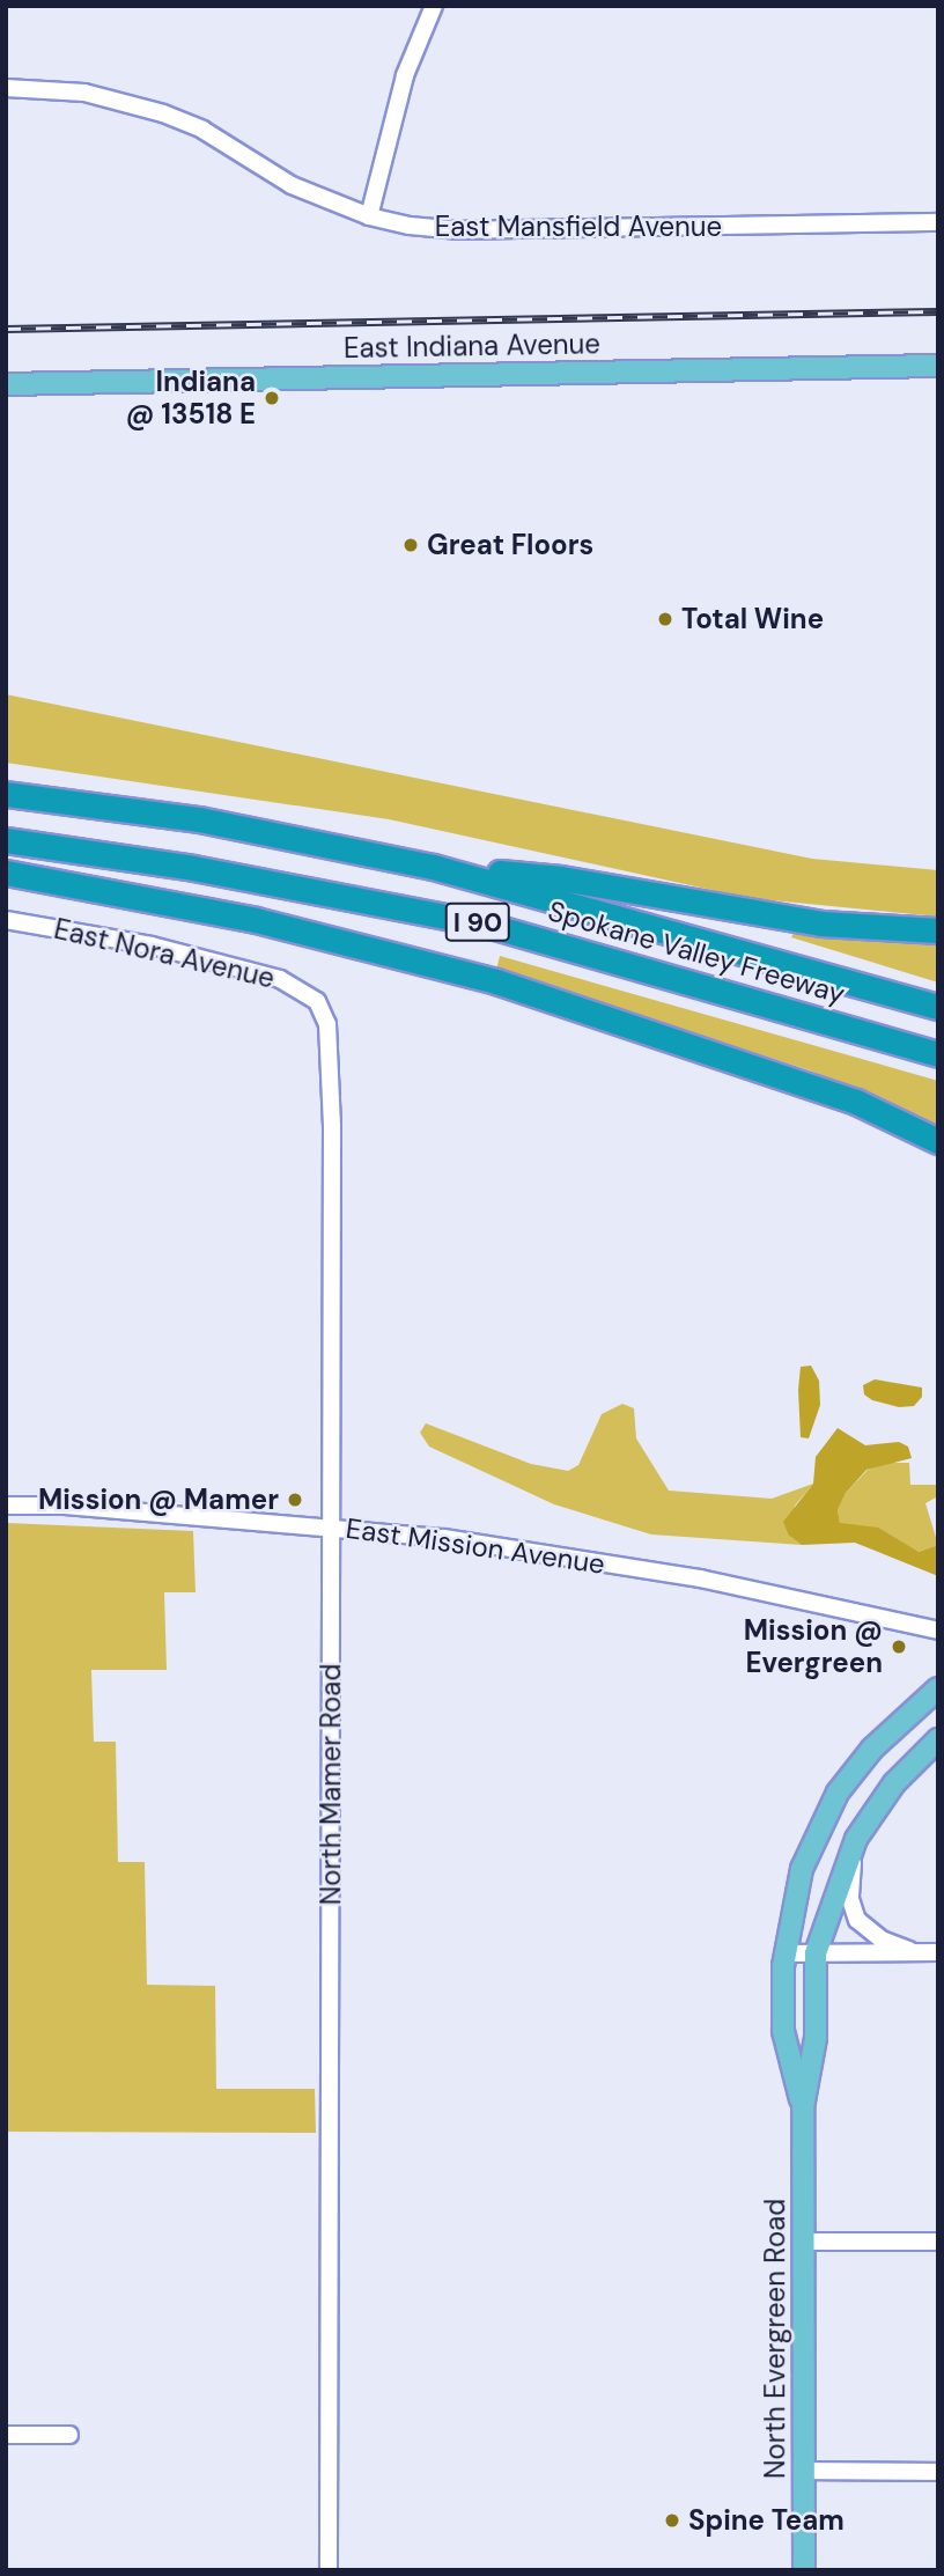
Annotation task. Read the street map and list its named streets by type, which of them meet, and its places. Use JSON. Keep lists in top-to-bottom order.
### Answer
{
  "streets": {
    "highway": ["I 90", "Spokane Valley Freeway"],
    "main road": ["East Indiana Avenue", "North Evergreen Road"],
    "street": [
      "East Mansfield Avenue",
      "East Nora Avenue",
      "East Mission Avenue",
      "North Mamer Road"
    ]
  },
  "crossings": [
    ["East Nora Avenue", "North Mamer Road"],
    ["East Mission Avenue", "North Mamer Road"]
  ],
  "places": [
    "Indiana @ 13518 E",
    "Great Floors",
    "Total Wine",
    "Mission @ Mamer",
    "Mission @ Evergreen",
    "Spine Team"
  ]
}
